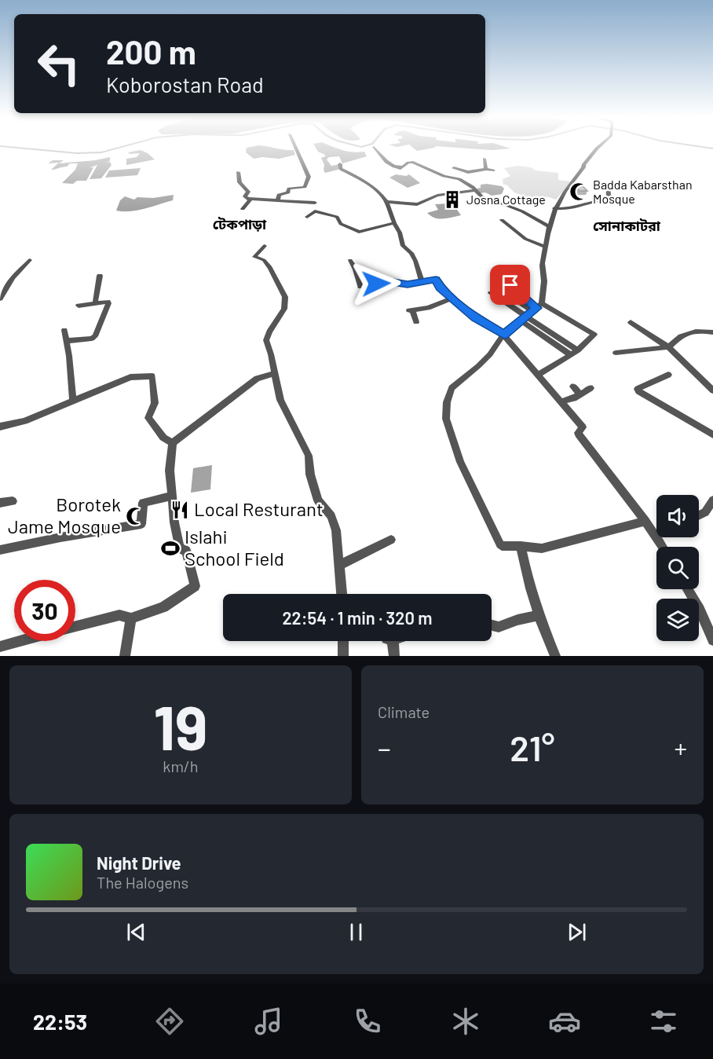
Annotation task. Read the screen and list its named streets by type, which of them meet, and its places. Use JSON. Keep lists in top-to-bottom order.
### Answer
{
  "districts": ["টেকপাড়া", "সোনাকাটরা"],
  "places": {
    "mosque": ["Badda Kabarsthan Mosque", "Borotek Jame Mosque"],
    "building": ["Josna Cottage"],
    "restaurant": ["Local Resturant"],
    "sports": ["Islahi School Field"]
  },
  "page": {
    "turn": ["200 m", "Koborostan Road"],
    "limit": "30",
    "trip": "22:54 · 1 min · 320 m",
    "tile": [
      ["19", "km/h"],
      "Climate"
    ],
    "heat": ["−", "21°", "+"],
    "song": ["Night Drive", "The Halogens"],
    "tabs": "22:53"
  }
}
